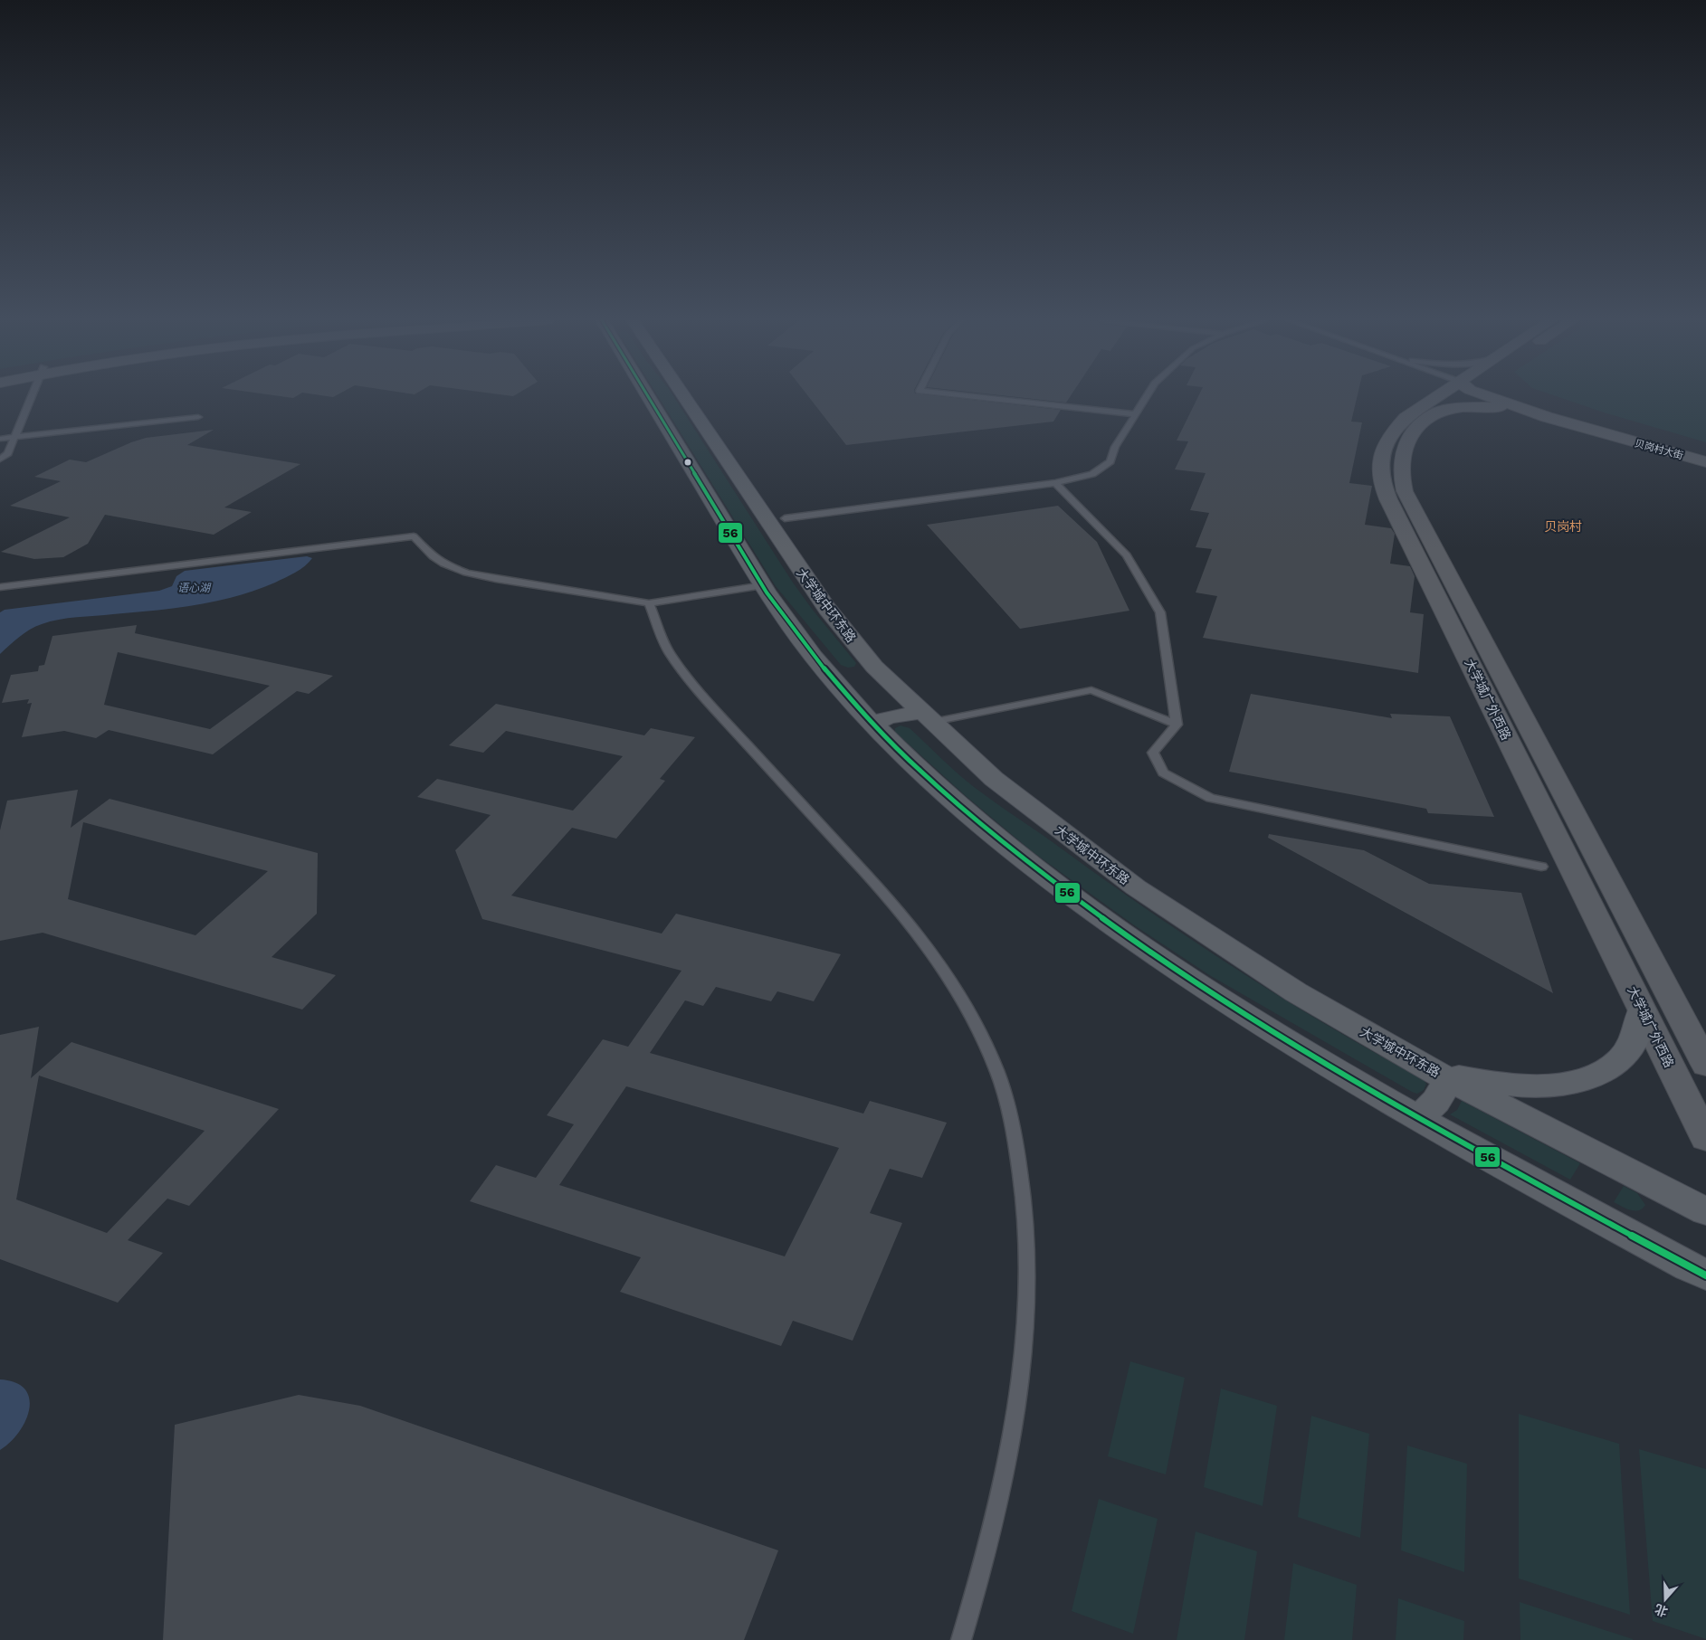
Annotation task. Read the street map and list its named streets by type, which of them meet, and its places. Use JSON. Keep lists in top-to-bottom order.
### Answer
{
  "streets": {
    "main road": ["贝岗村大街", "大学城中环东路", "大学城广外西路"]
  },
  "districts": ["贝岗村"],
  "water": ["语心湖"],
  "lines": ["transit line 56"],
  "north": "bottom"
}
